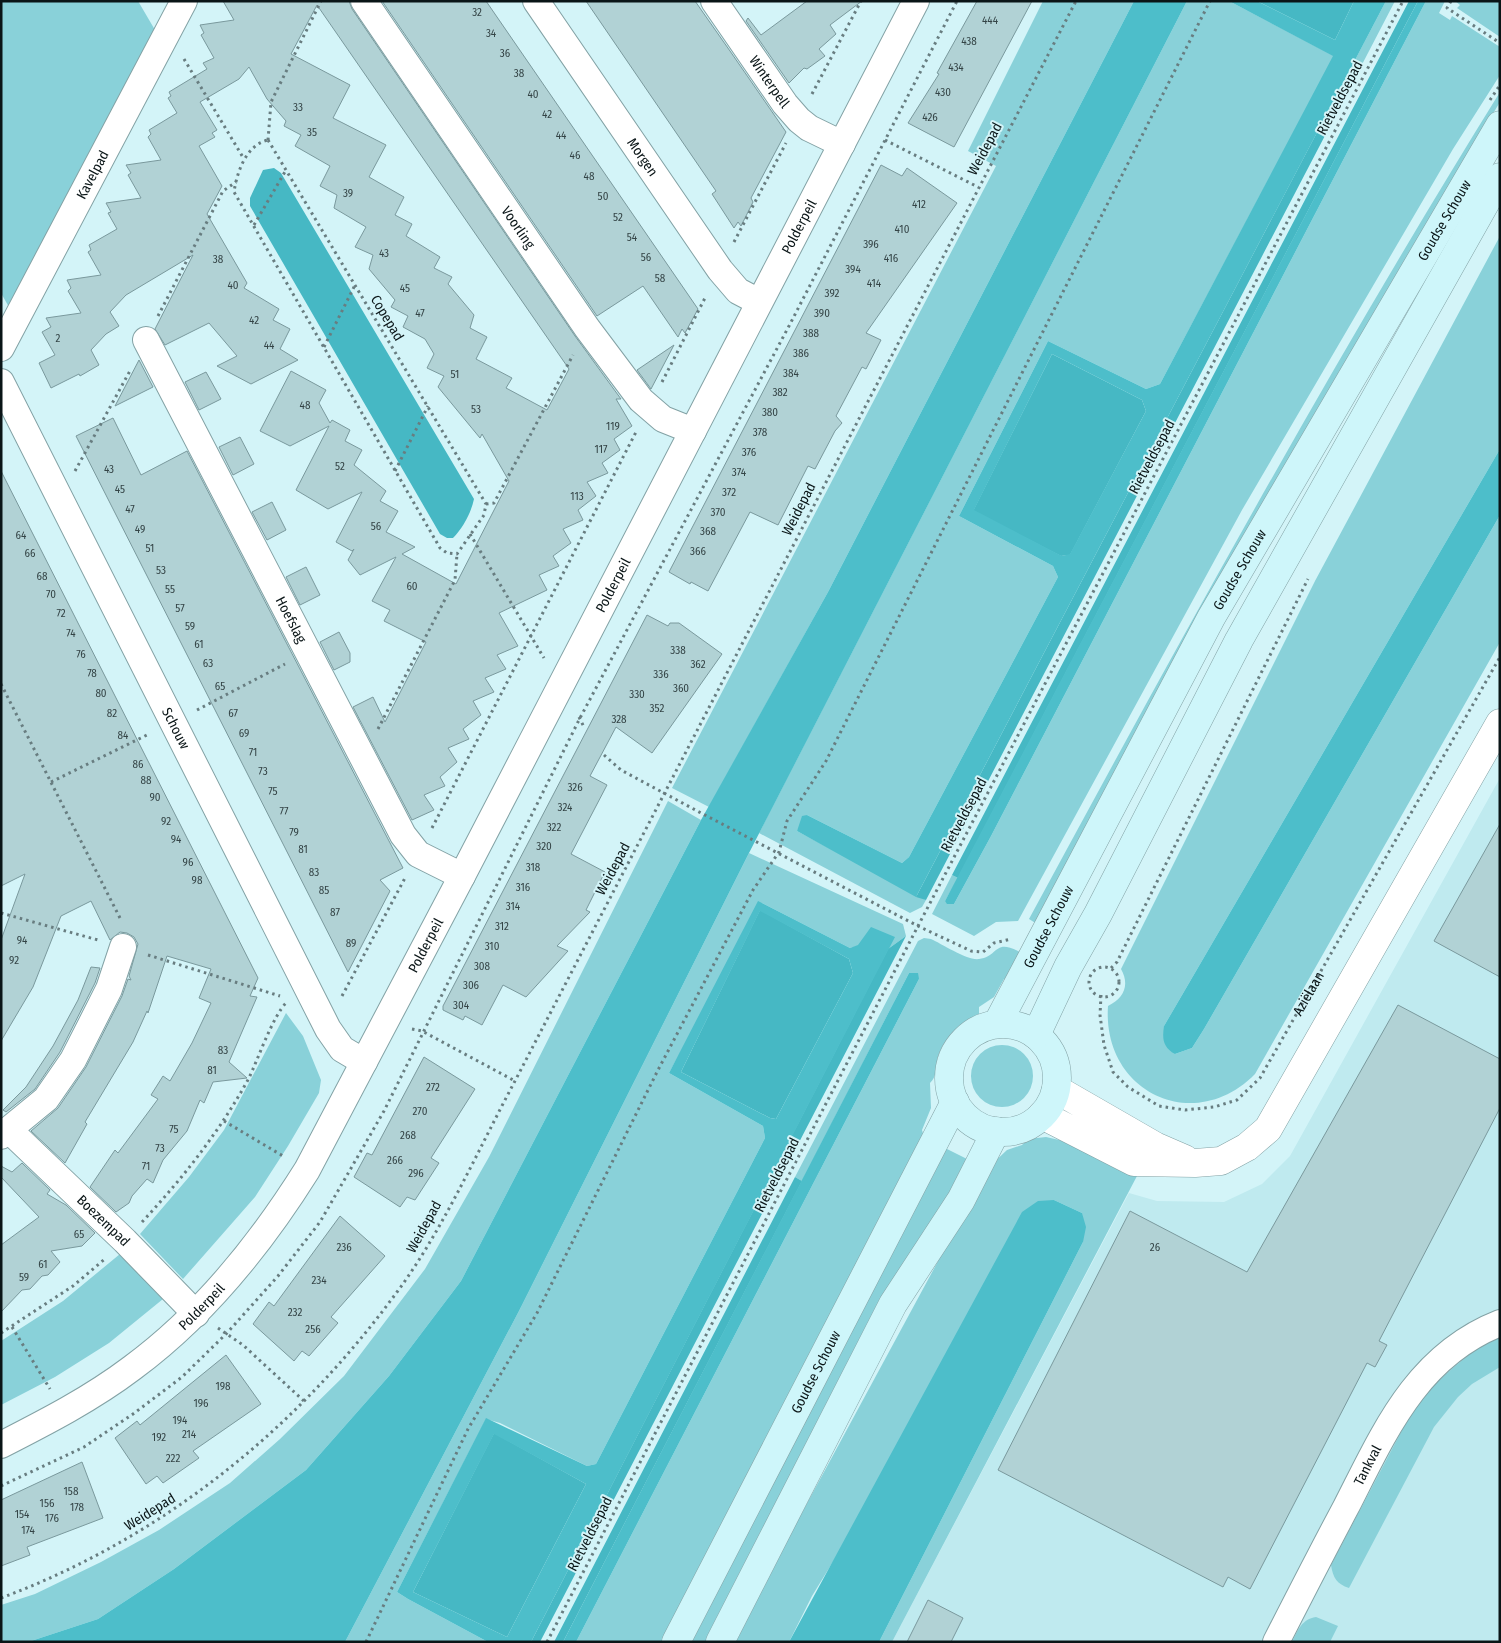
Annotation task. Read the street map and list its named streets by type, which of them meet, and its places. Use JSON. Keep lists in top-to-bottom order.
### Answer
{
  "streets": {
    "main road": ["Goudse Schouw"],
    "street": [
      "Winterpell",
      "Morgen",
      "Kavelpad",
      "Polderpeil",
      "Voorling",
      "Hoefslag",
      "Schouw",
      "Boezempad",
      "Tankval"
    ],
    "path": [
      "Rietveldsepad",
      "Weidepad",
      "Copepad",
      "Aziëlaan"
    ]
  },
  "crossings": [
    ["Winterpell", "Polderpeil"],
    ["Morgen", "Polderpeil"],
    ["Polderpeil", "Voorling"],
    ["Polderpeil", "Hoefslag"],
    ["Polderpeil", "Schouw"],
    ["Polderpeil", "Boezempad"]
  ],
  "house_numbers": [
    "32",
    "444",
    "34",
    "438",
    "36",
    "434",
    "38",
    "430",
    "40",
    "33",
    "42",
    "426",
    "35",
    "44",
    "46",
    "48",
    "39",
    "50",
    "412",
    "52",
    "410",
    "54",
    "396",
    "43",
    "56",
    "416",
    "38",
    "394",
    "58",
    "414",
    "40",
    "45",
    "392",
    "47",
    "390",
    "42",
    "388",
    "2",
    "44",
    "386",
    "384",
    "51",
    "382",
    "48",
    "53",
    "380",
    "119",
    "378",
    "117",
    "376",
    "52",
    "43",
    "374",
    "45",
    "372",
    "113",
    "47",
    "370",
    "56",
    "49",
    "368",
    "64",
    "51",
    "366",
    "66",
    "53",
    "68",
    "60",
    "55",
    "70",
    "57",
    "72",
    "59",
    "74",
    "61",
    "338",
    "76",
    "63",
    "362",
    "78",
    "336",
    "65",
    "360",
    "80",
    "330",
    "352",
    "82",
    "67",
    "328",
    "69",
    "84",
    "71",
    "86",
    "73",
    "88",
    "326",
    "75",
    "90",
    "324",
    "77",
    "92",
    "322",
    "79",
    "94",
    "320",
    "81",
    "96",
    "318",
    "83",
    "98",
    "316",
    "85",
    "314",
    "87",
    "312",
    "94",
    "89",
    "310",
    "92",
    "308",
    "306",
    "304",
    "83",
    "81",
    "272",
    "270",
    "75",
    "268",
    "73",
    "266",
    "71",
    "296",
    "65",
    "236",
    "26",
    "61",
    "59",
    "234",
    "232",
    "256",
    "198",
    "196",
    "194",
    "214",
    "192",
    "222",
    "158",
    "156",
    "178",
    "154",
    "176",
    "174"
  ]
}
